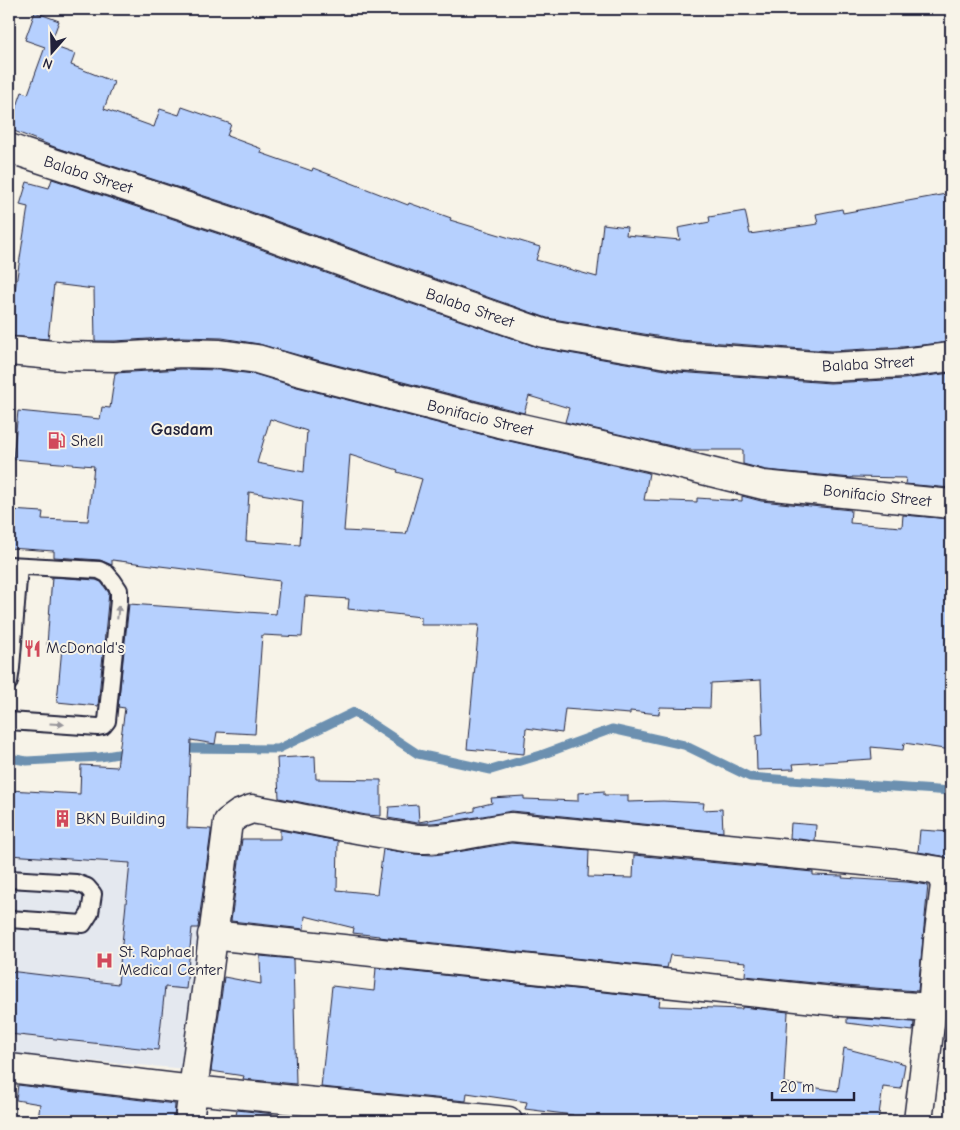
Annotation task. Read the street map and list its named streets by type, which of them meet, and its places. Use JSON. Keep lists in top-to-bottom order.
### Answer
{
  "streets": {
    "street": ["Balaba Street", "Bonifacio Street"]
  },
  "districts": ["Gasdam"],
  "places": {
    "fuel station": ["Shell"],
    "restaurant": ["McDonald's"],
    "building": ["BKN Building"],
    "hospital": ["St. Raphael Medical Center"]
  },
  "scale_bar": "20 m",
  "north": "bottom"
}
